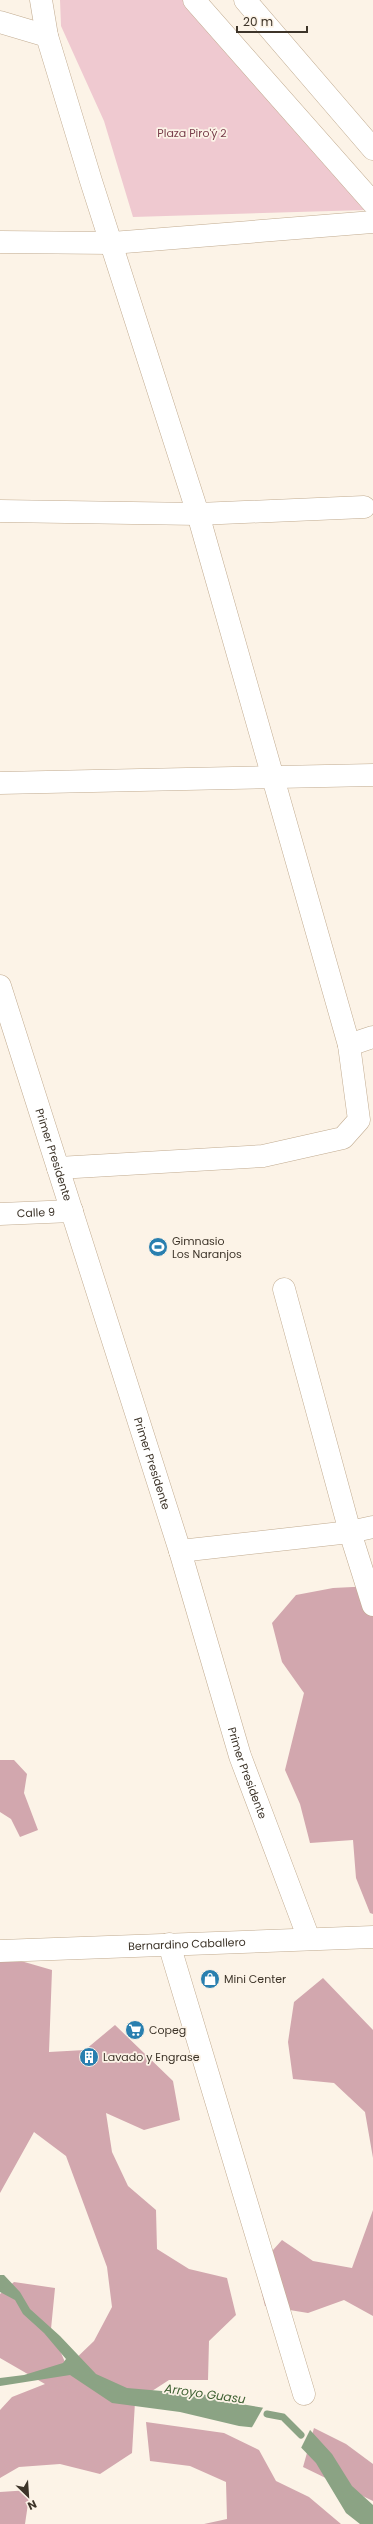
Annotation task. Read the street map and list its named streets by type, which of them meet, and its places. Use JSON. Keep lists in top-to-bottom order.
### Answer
{
  "streets": {
    "main road": ["Primer Presidente", "Calle 9", "Bernardino Caballero"]
  },
  "crossings": [
    ["Primer Presidente", "Calle 9"],
    ["Primer Presidente", "Bernardino Caballero"]
  ],
  "water": ["Arroyo Guasu"],
  "parks": ["Plaza Piro'ý 2"],
  "places": {
    "sports": ["Gimnasio Los Naranjos"],
    "shop": ["Mini Center"],
    "supermarket": ["Copeg"],
    "building": ["Lavado y Engrase"]
  },
  "scale_bar": "20 m",
  "north": "bottom right"
}
